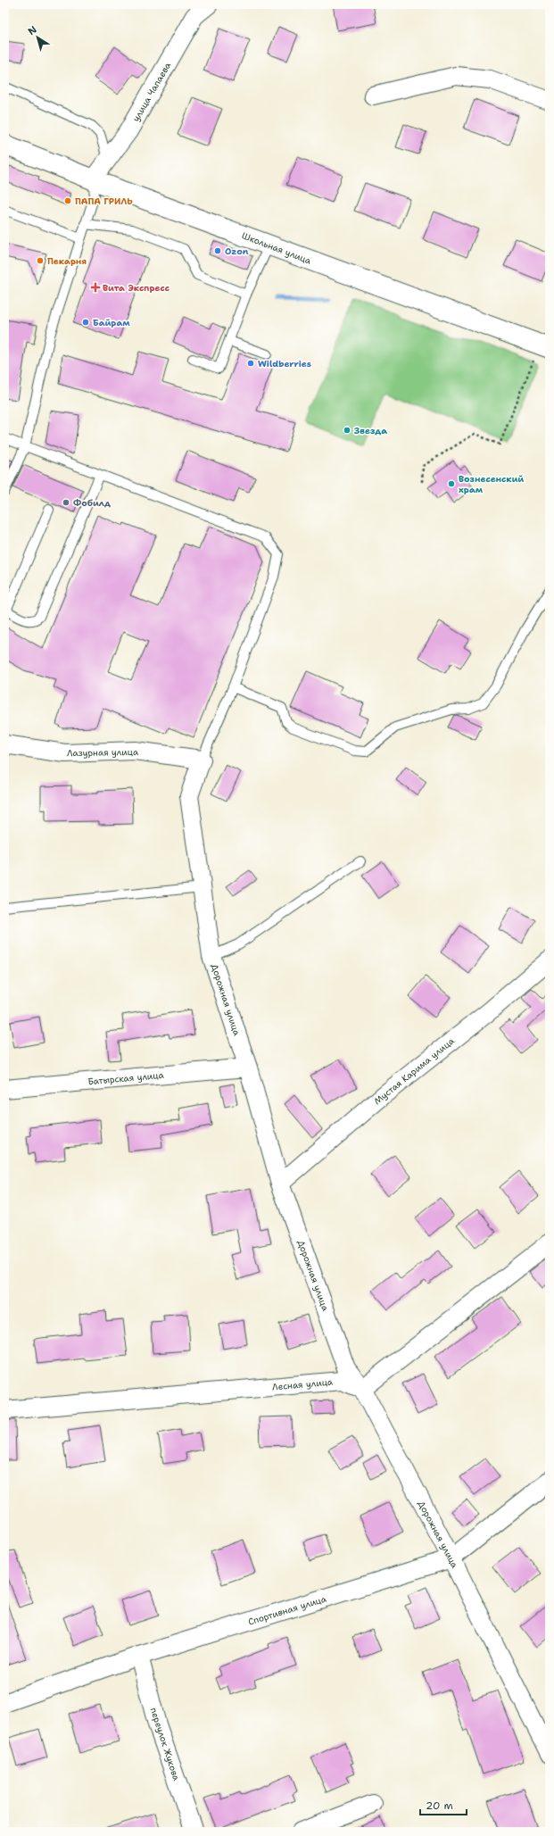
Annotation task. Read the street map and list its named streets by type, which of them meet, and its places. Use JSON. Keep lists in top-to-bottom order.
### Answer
{
  "streets": {
    "street": [
      "улица Чапаева",
      "Школьная улица",
      "Лазурная улица",
      "Дорожная улица",
      "Мустая Карима улица",
      "Батырская улица",
      "Лесная улица",
      "Спортивная улица",
      "переулок Жукова"
    ]
  },
  "crossings": [
    ["улица Чапаева", "Школьная улица"],
    ["Лазурная улица", "Дорожная улица"],
    ["Дорожная улица", "Мустая Карима улица"],
    ["Дорожная улица", "Батырская улица"],
    ["Дорожная улица", "Лесная улица"],
    ["Дорожная улица", "Спортивная улица"],
    ["Спортивная улица", "переулок Жукова"]
  ],
  "places": {
    "other": [
      "ПАПА ГРИЛЬ",
      "Ozon",
      "Пекарня",
      "Байрам",
      "Wildberries",
      "Звезда",
      "Вознесенский храм",
      "Фобилд"
    ],
    "health": ["Вита Экспресс"]
  },
  "scale_bar": "20 m",
  "north": "top left"
}
